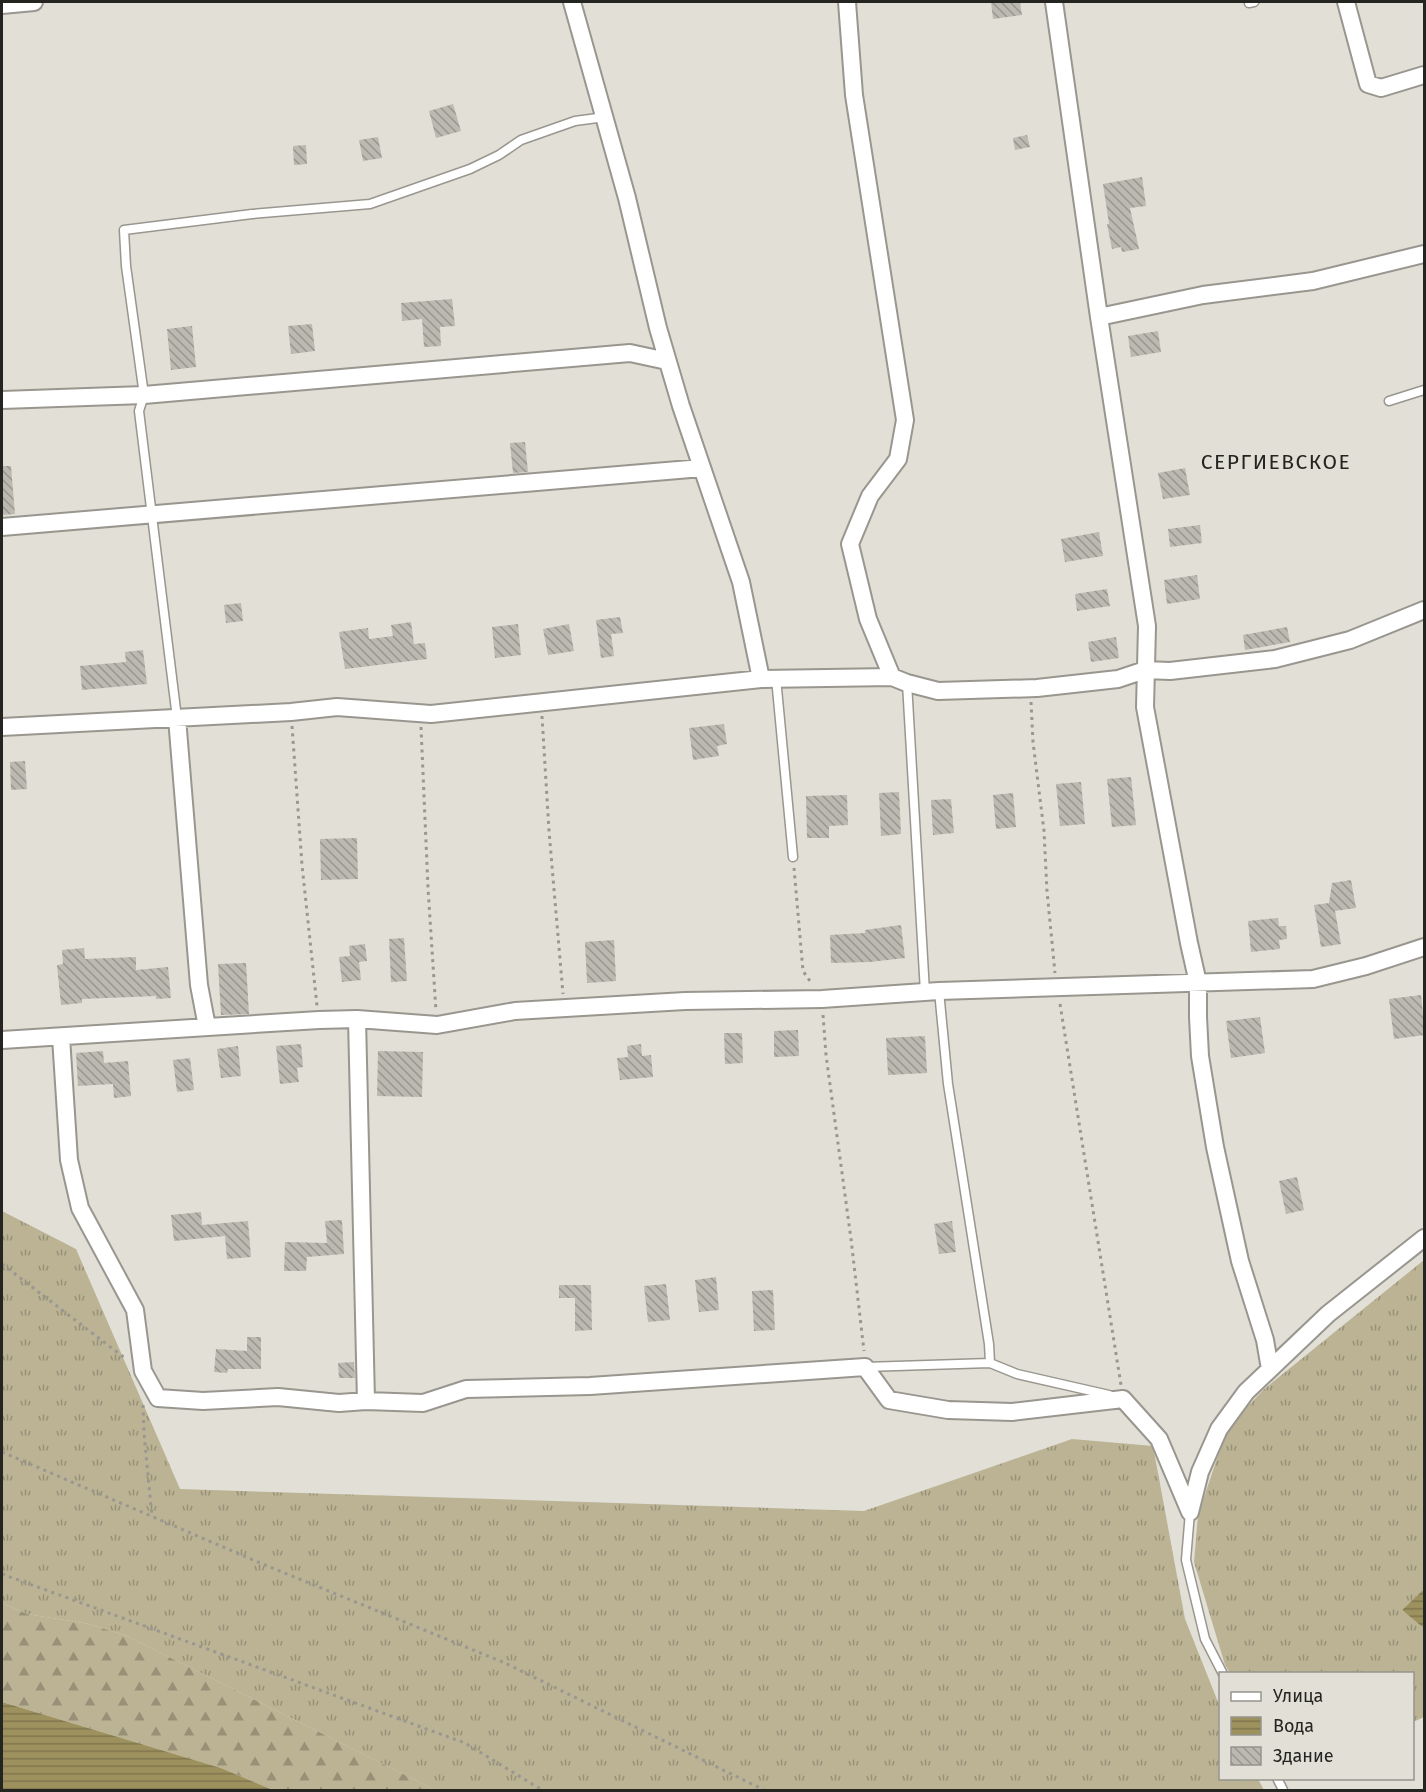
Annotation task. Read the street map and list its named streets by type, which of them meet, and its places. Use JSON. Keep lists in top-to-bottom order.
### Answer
{
  "districts": ["СЕРГИЕВСКОЕ"],
  "legend": ["Улица", "Вода", "Здание"]
}
